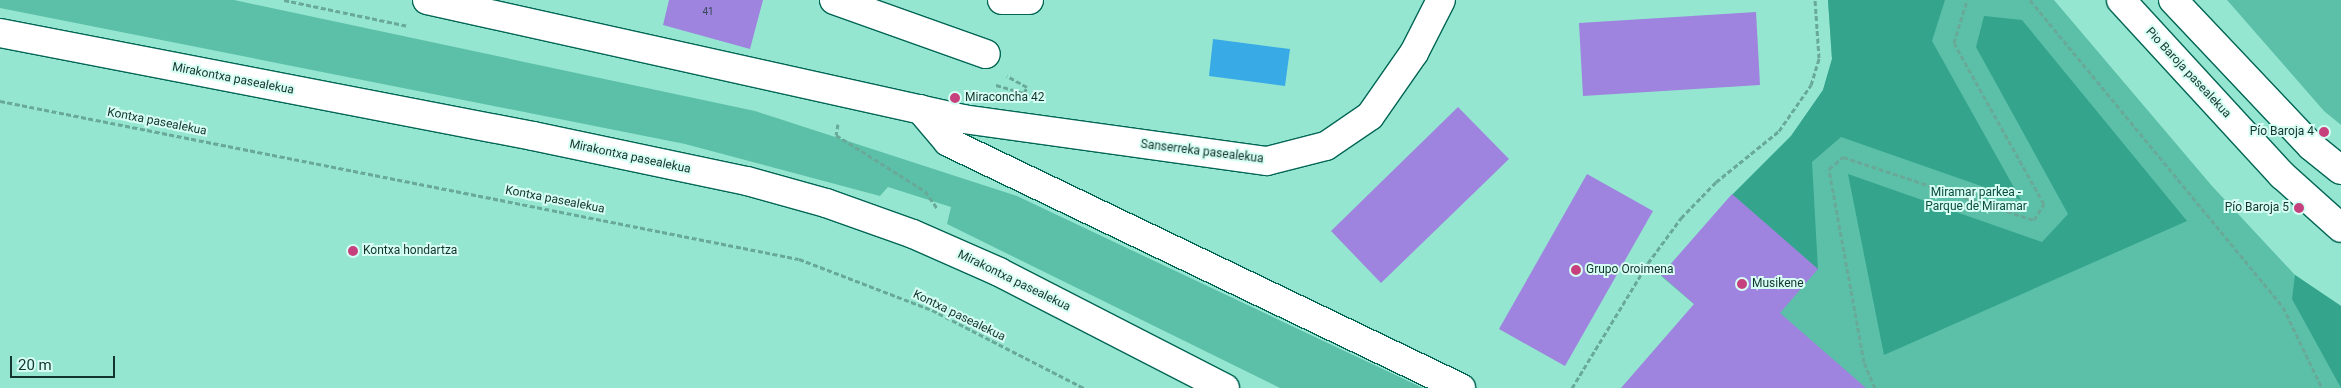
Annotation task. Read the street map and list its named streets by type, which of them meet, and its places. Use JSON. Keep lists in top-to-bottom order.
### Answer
{
  "streets": {
    "street": ["Pio Baroja pasealekua", "Mirakontxa pasealekua", "Sanserreka pasealekua"],
    "path": ["Kontxa pasealekua"]
  },
  "parks": ["Miramar parkea - Parque de Miramar"],
  "places": [
    "Miraconcha 42",
    "Pío Baroja 4",
    "Pío Baroja 5",
    "Kontxa hondartza",
    "Grupo Oroimena",
    "Musikene"
  ],
  "house_numbers": ["41"],
  "scale_bar": "20 m"
}
